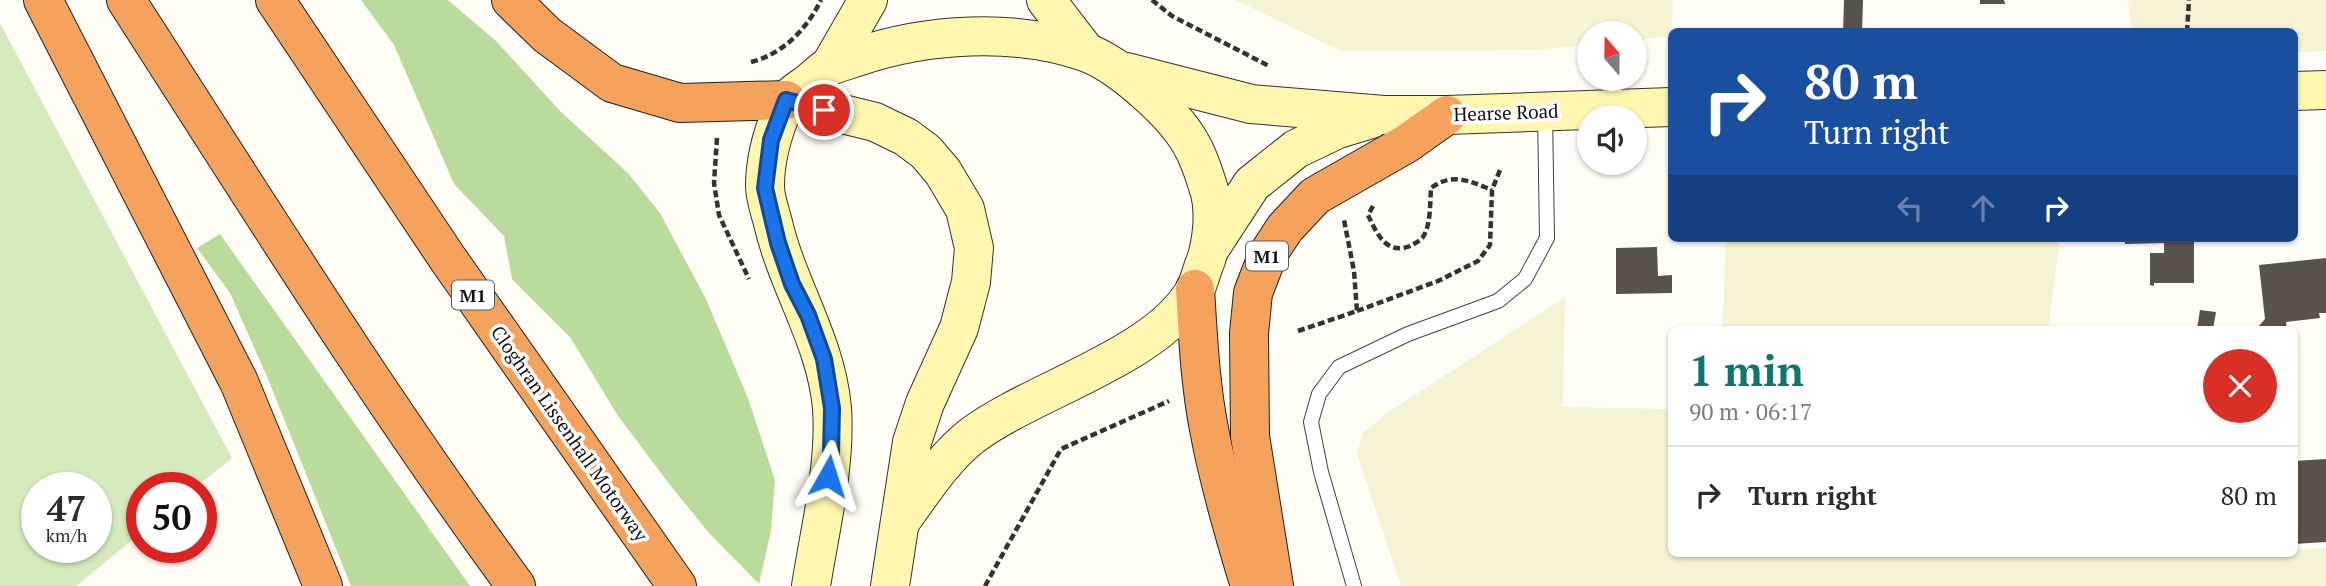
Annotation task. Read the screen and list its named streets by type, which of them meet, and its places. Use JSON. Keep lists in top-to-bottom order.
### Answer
{
  "streets": {
    "highway": ["M1", "Cloghran Lissenhall Motorway"],
    "main road": ["Hearse Road"]
  },
  "crossings": [
    ["Hearse Road", "M1"]
  ],
  "north": "top",
  "page": {
    "turn": ["80 m", "Turn right"],
    "heading": ["1 min", "90 m · 06:17"],
    "list": [
      {
        "name": "Turn right",
        "value": "80 m"
      }
    ],
    "speed": "47 km/h",
    "limit": "50"
  }
}
